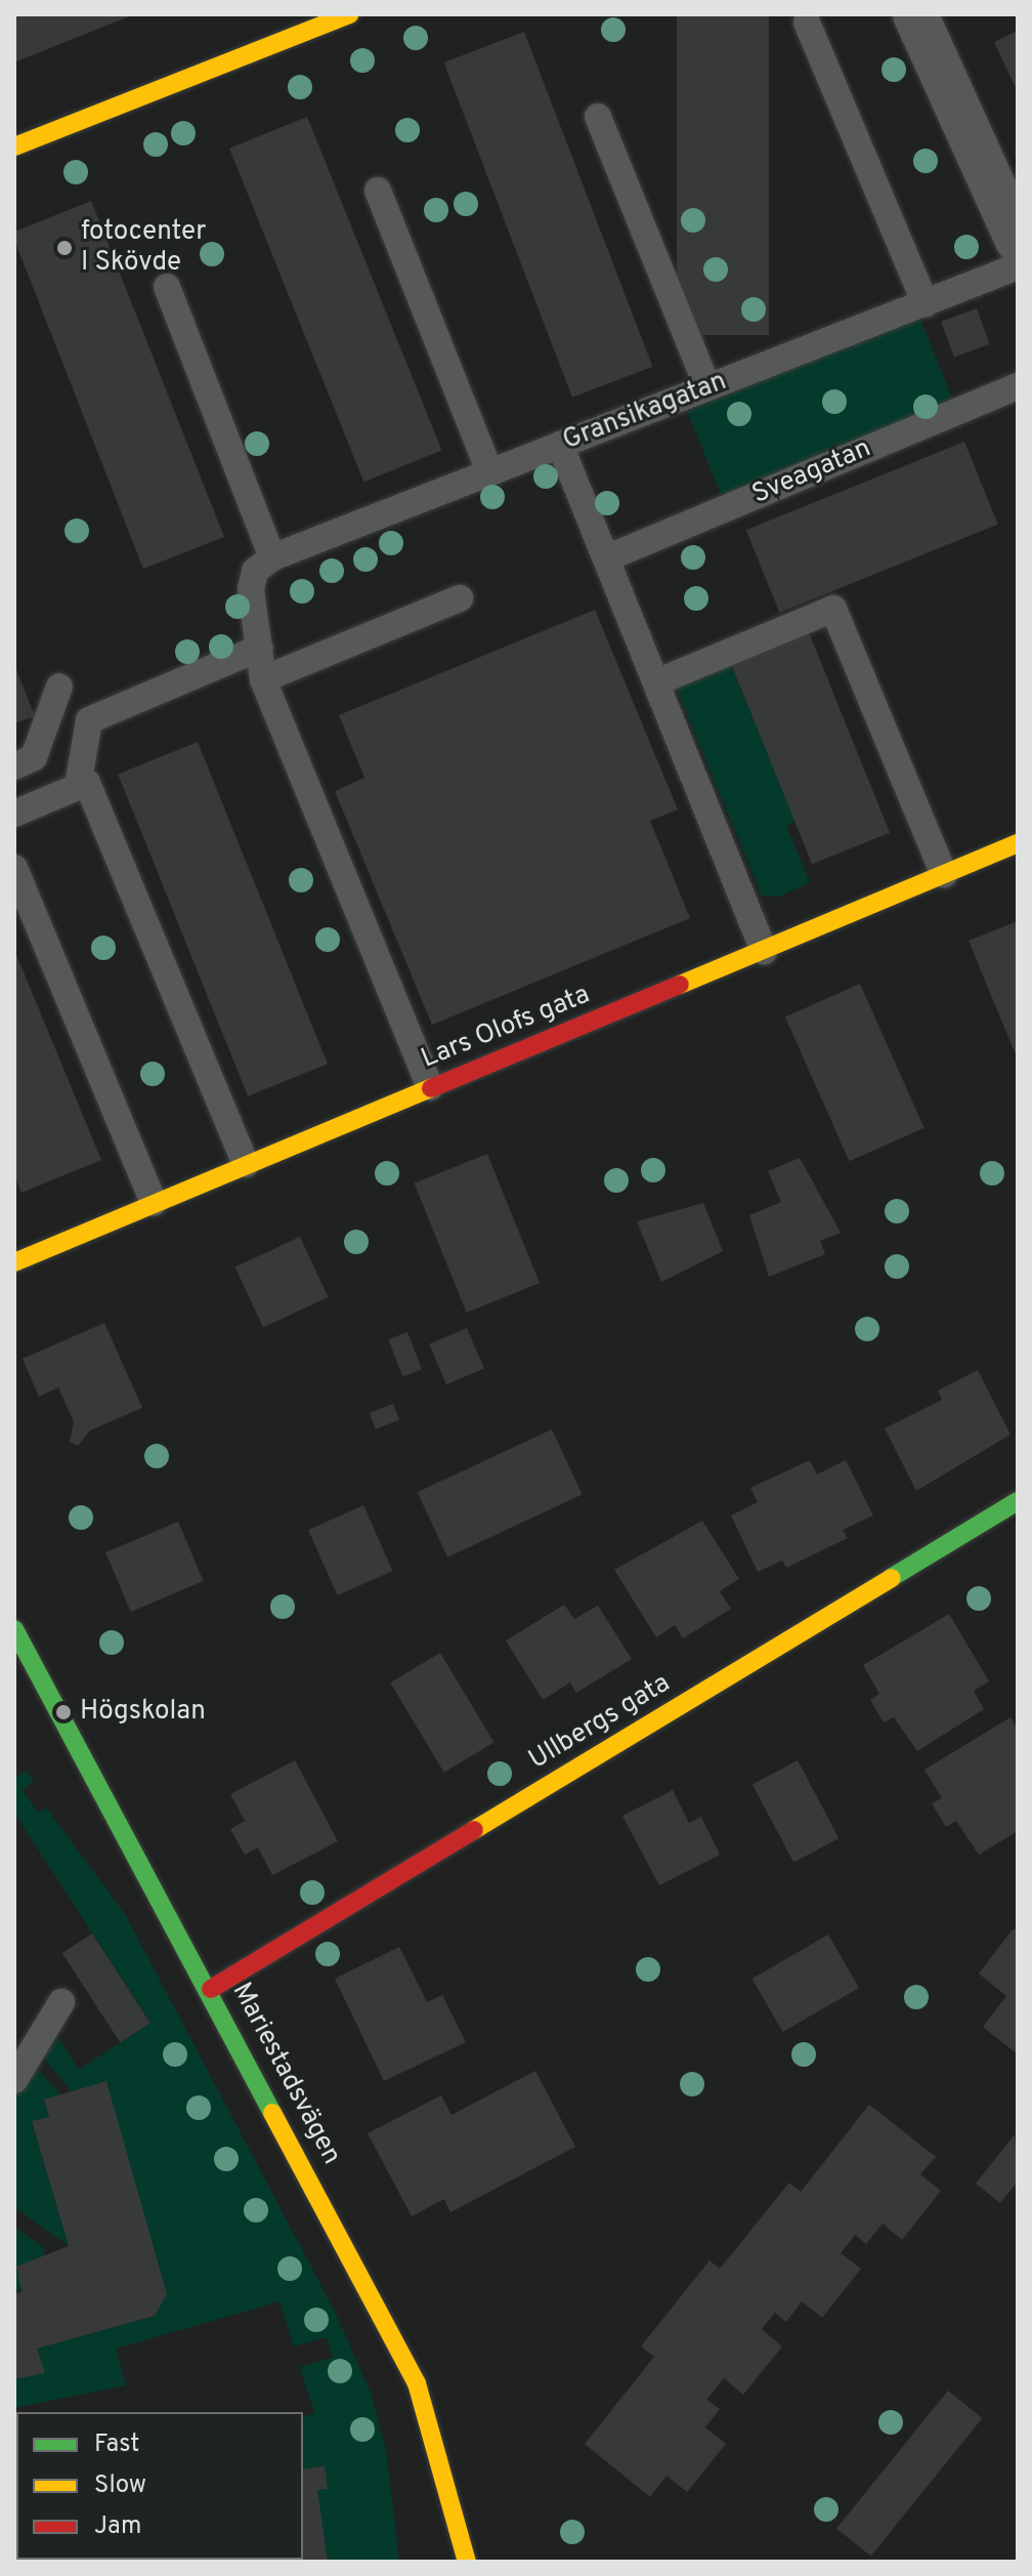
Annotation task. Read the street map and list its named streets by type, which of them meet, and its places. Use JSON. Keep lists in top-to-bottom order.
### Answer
{
  "streets": {
    "street": ["Lars Olofs gata", "Ullbergs gata", "Mariestadsvägen"],
    "lane": ["Gransikagatan", "Sveagatan"]
  },
  "crossings": [
    ["Ullbergs gata", "Mariestadsvägen"]
  ],
  "places": ["fotocenter I Skövde", "Högskolan"],
  "legend": ["Fast", "Slow", "Jam"]
}
